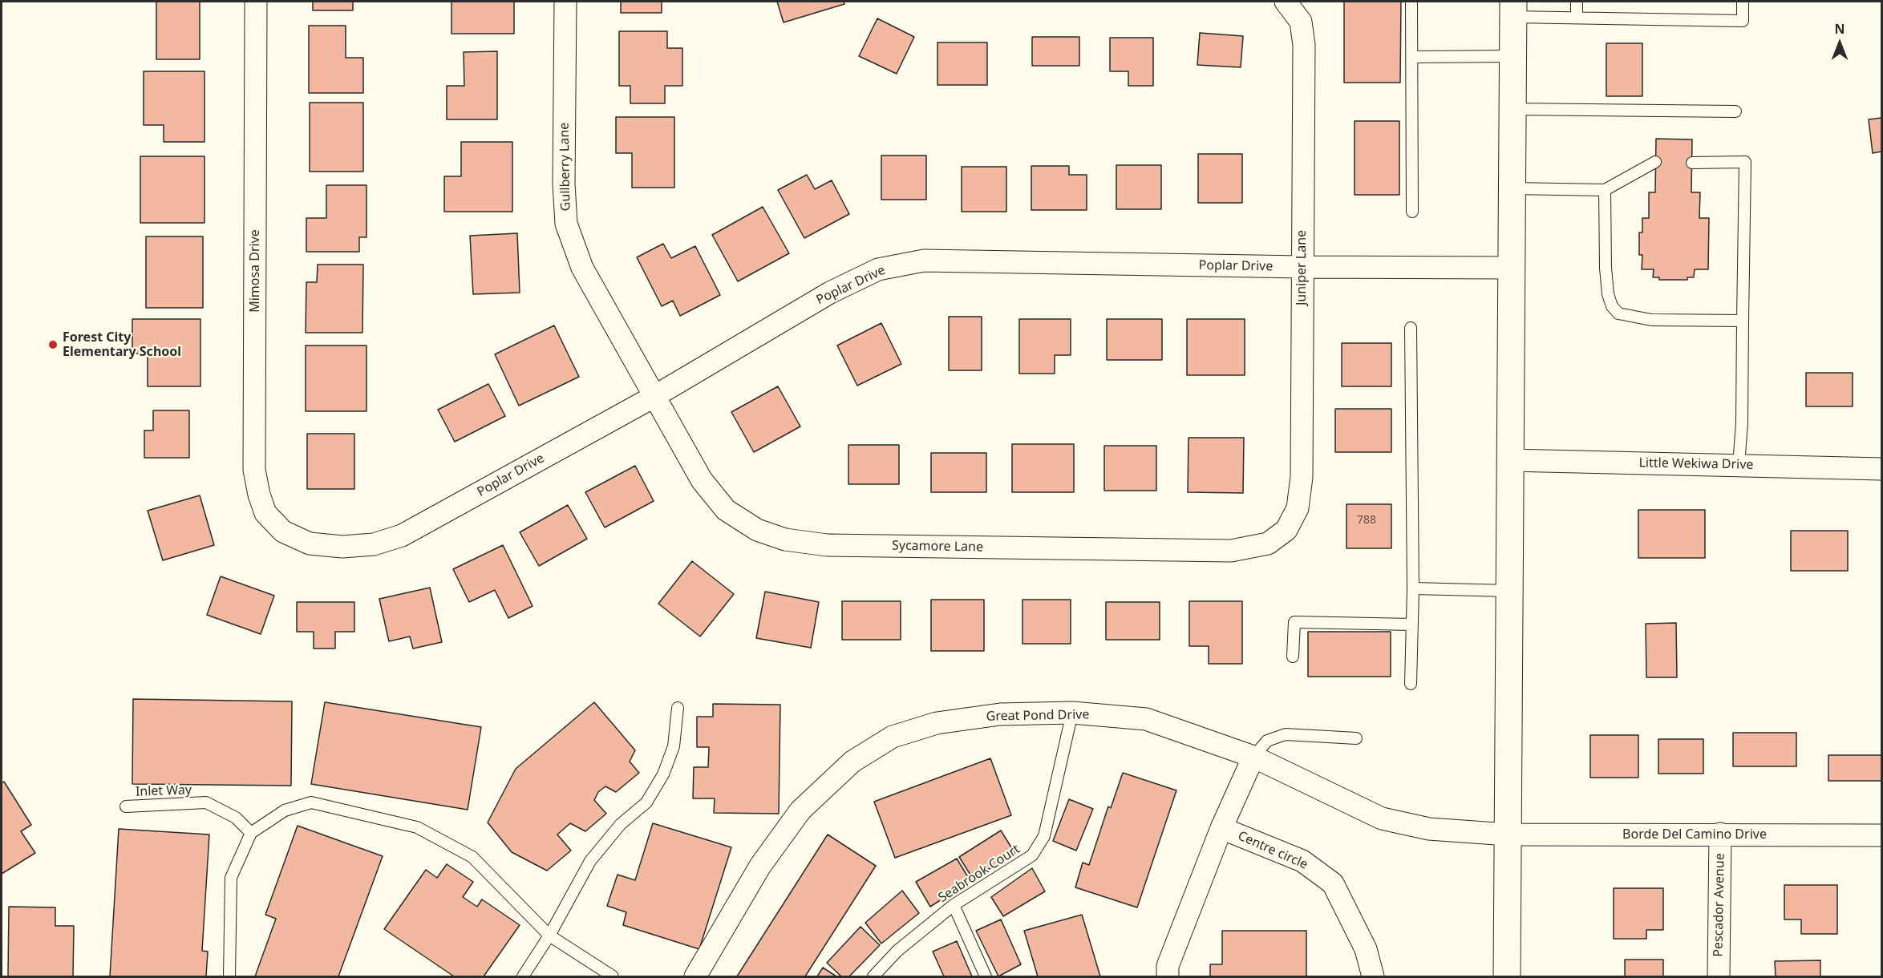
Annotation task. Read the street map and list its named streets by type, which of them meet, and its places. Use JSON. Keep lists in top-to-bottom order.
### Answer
{
  "streets": {
    "street": [
      "Gullberry Lane",
      "Poplar Drive",
      "Juniper Lane",
      "Mimosa Drive",
      "Little Wekiwa Drive",
      "Sycamore Lane",
      "Great Pond Drive",
      "Borde Del Camino Drive",
      "Centre circle",
      "Pescador Avenue"
    ],
    "lane": ["Inlet Way", "Seabrook Court"]
  },
  "crossings": [
    ["Gullberry Lane", "Poplar Drive"],
    ["Gullberry Lane", "Sycamore Lane"],
    ["Poplar Drive", "Juniper Lane"],
    ["Poplar Drive", "Mimosa Drive"],
    ["Poplar Drive", "Sycamore Lane"],
    ["Juniper Lane", "Sycamore Lane"],
    ["Great Pond Drive", "Borde Del Camino Drive"],
    ["Great Pond Drive", "Centre circle"],
    ["Great Pond Drive", "Seabrook Court"],
    ["Borde Del Camino Drive", "Pescador Avenue"]
  ],
  "places": ["Forest City Elementary School"],
  "house_numbers": ["788"],
  "north": "top"
}
